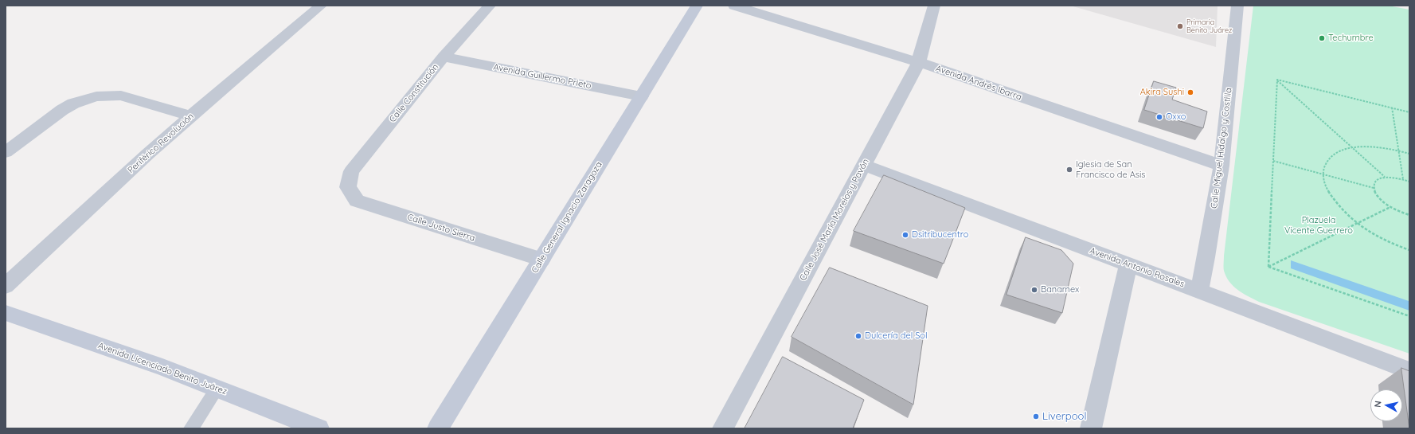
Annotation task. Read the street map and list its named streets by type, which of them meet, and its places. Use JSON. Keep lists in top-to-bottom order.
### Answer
{
  "streets": {
    "street": [
      "Avenida Guillermo Prieto",
      "Avenida Andrés Ibarra",
      "Calle Constitución",
      "Periférico Revolución",
      "Calle Miguel Hidalgo y Costilla",
      "Calle General Ignacio Zaragoza",
      "Calle José María Morelos y Pavón",
      "Calle Justo Sierra",
      "Avenida Antonio Rosales",
      "Avenida Licenciado Benito Juárez"
    ]
  },
  "crossings": [
    ["Avenida Guillermo Prieto", "Calle Constitución"],
    ["Avenida Guillermo Prieto", "Calle General Ignacio Zaragoza"],
    ["Avenida Andrés Ibarra", "Calle Miguel Hidalgo y Costilla"],
    ["Avenida Andrés Ibarra", "Calle José María Morelos y Pavón"],
    ["Calle Constitución", "Calle Justo Sierra"],
    ["Calle Miguel Hidalgo y Costilla", "Avenida Antonio Rosales"],
    ["Calle General Ignacio Zaragoza", "Calle Justo Sierra"],
    ["Calle José María Morelos y Pavón", "Avenida Antonio Rosales"]
  ],
  "parks": ["Plazuela Vicente Guerrero"],
  "places": [
    "Primaria Benito Juárez",
    "Techumbre",
    "Akira Sushi",
    "Oxxo",
    "Iglesia de San Francisco de Asis",
    "Dsitribucentro",
    "Banamex",
    "Dulcería del Sol",
    "Liverpool"
  ],
  "north": "left"
}
